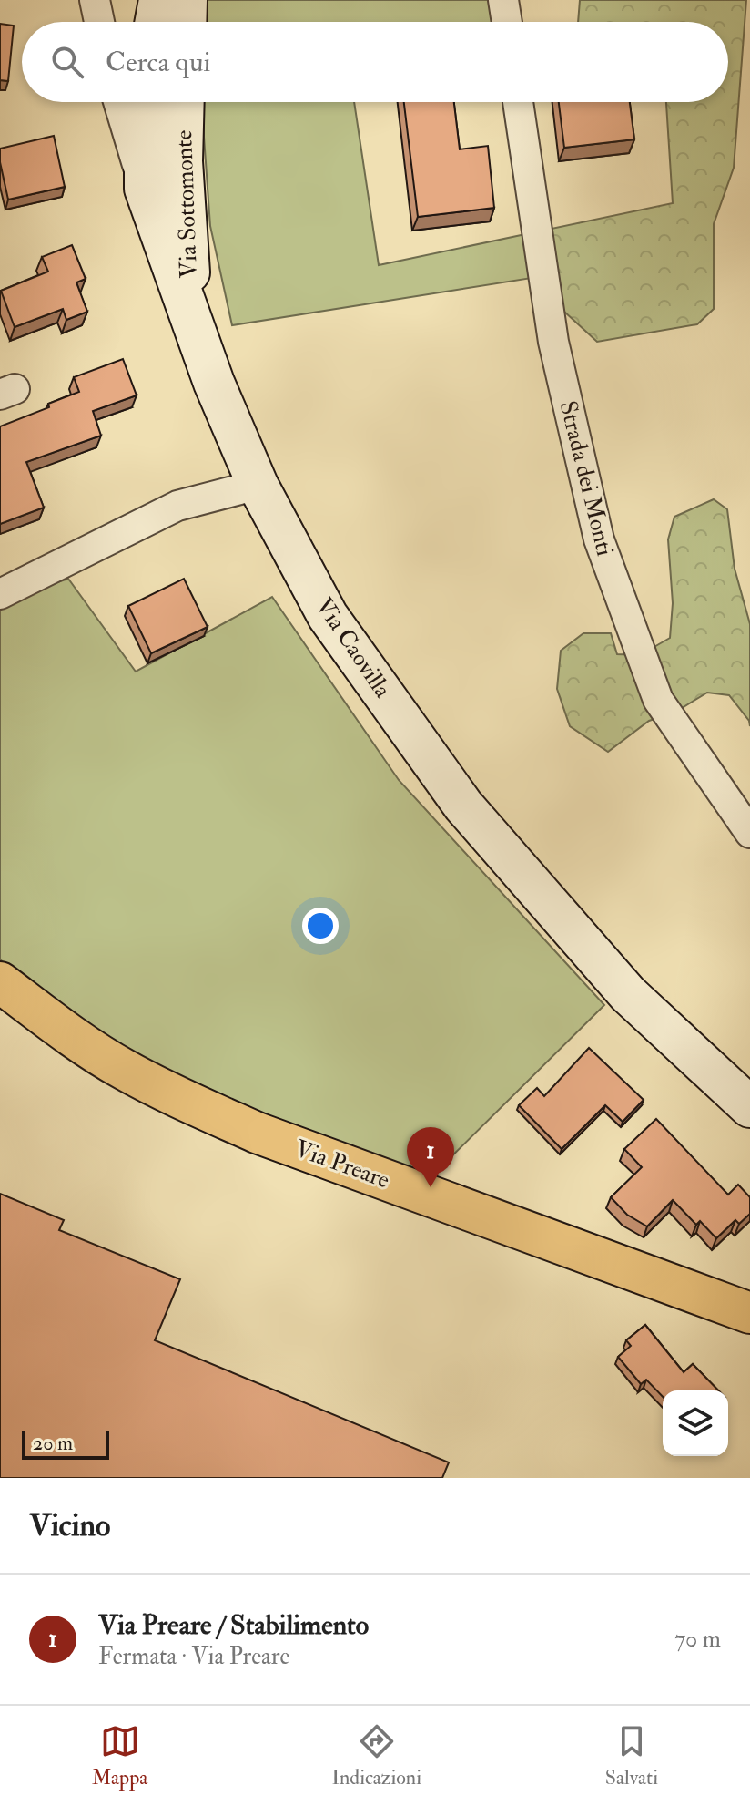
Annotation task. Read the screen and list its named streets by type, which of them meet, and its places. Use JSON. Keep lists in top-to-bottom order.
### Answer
{
  "streets": {
    "main road": ["Via Sottomonte", "Via Caovilla", "Via Preare"],
    "street": ["Strada dei Monti"]
  },
  "crossings": [
    ["Via Sottomonte", "Via Caovilla"]
  ],
  "scale_bar": "20 m",
  "page": {
    "search": "Cerca qui",
    "pins": "1",
    "scale": "20 m",
    "heading": "Vicino",
    "list": [
      {
        "mark": "1",
        "name": "Via Preare / Stabilimento",
        "note": "Fermata · Via Preare",
        "value": "70 m"
      }
    ],
    "nav": ["Mappa", "Indicazioni", "Salvati"]
  }
}
